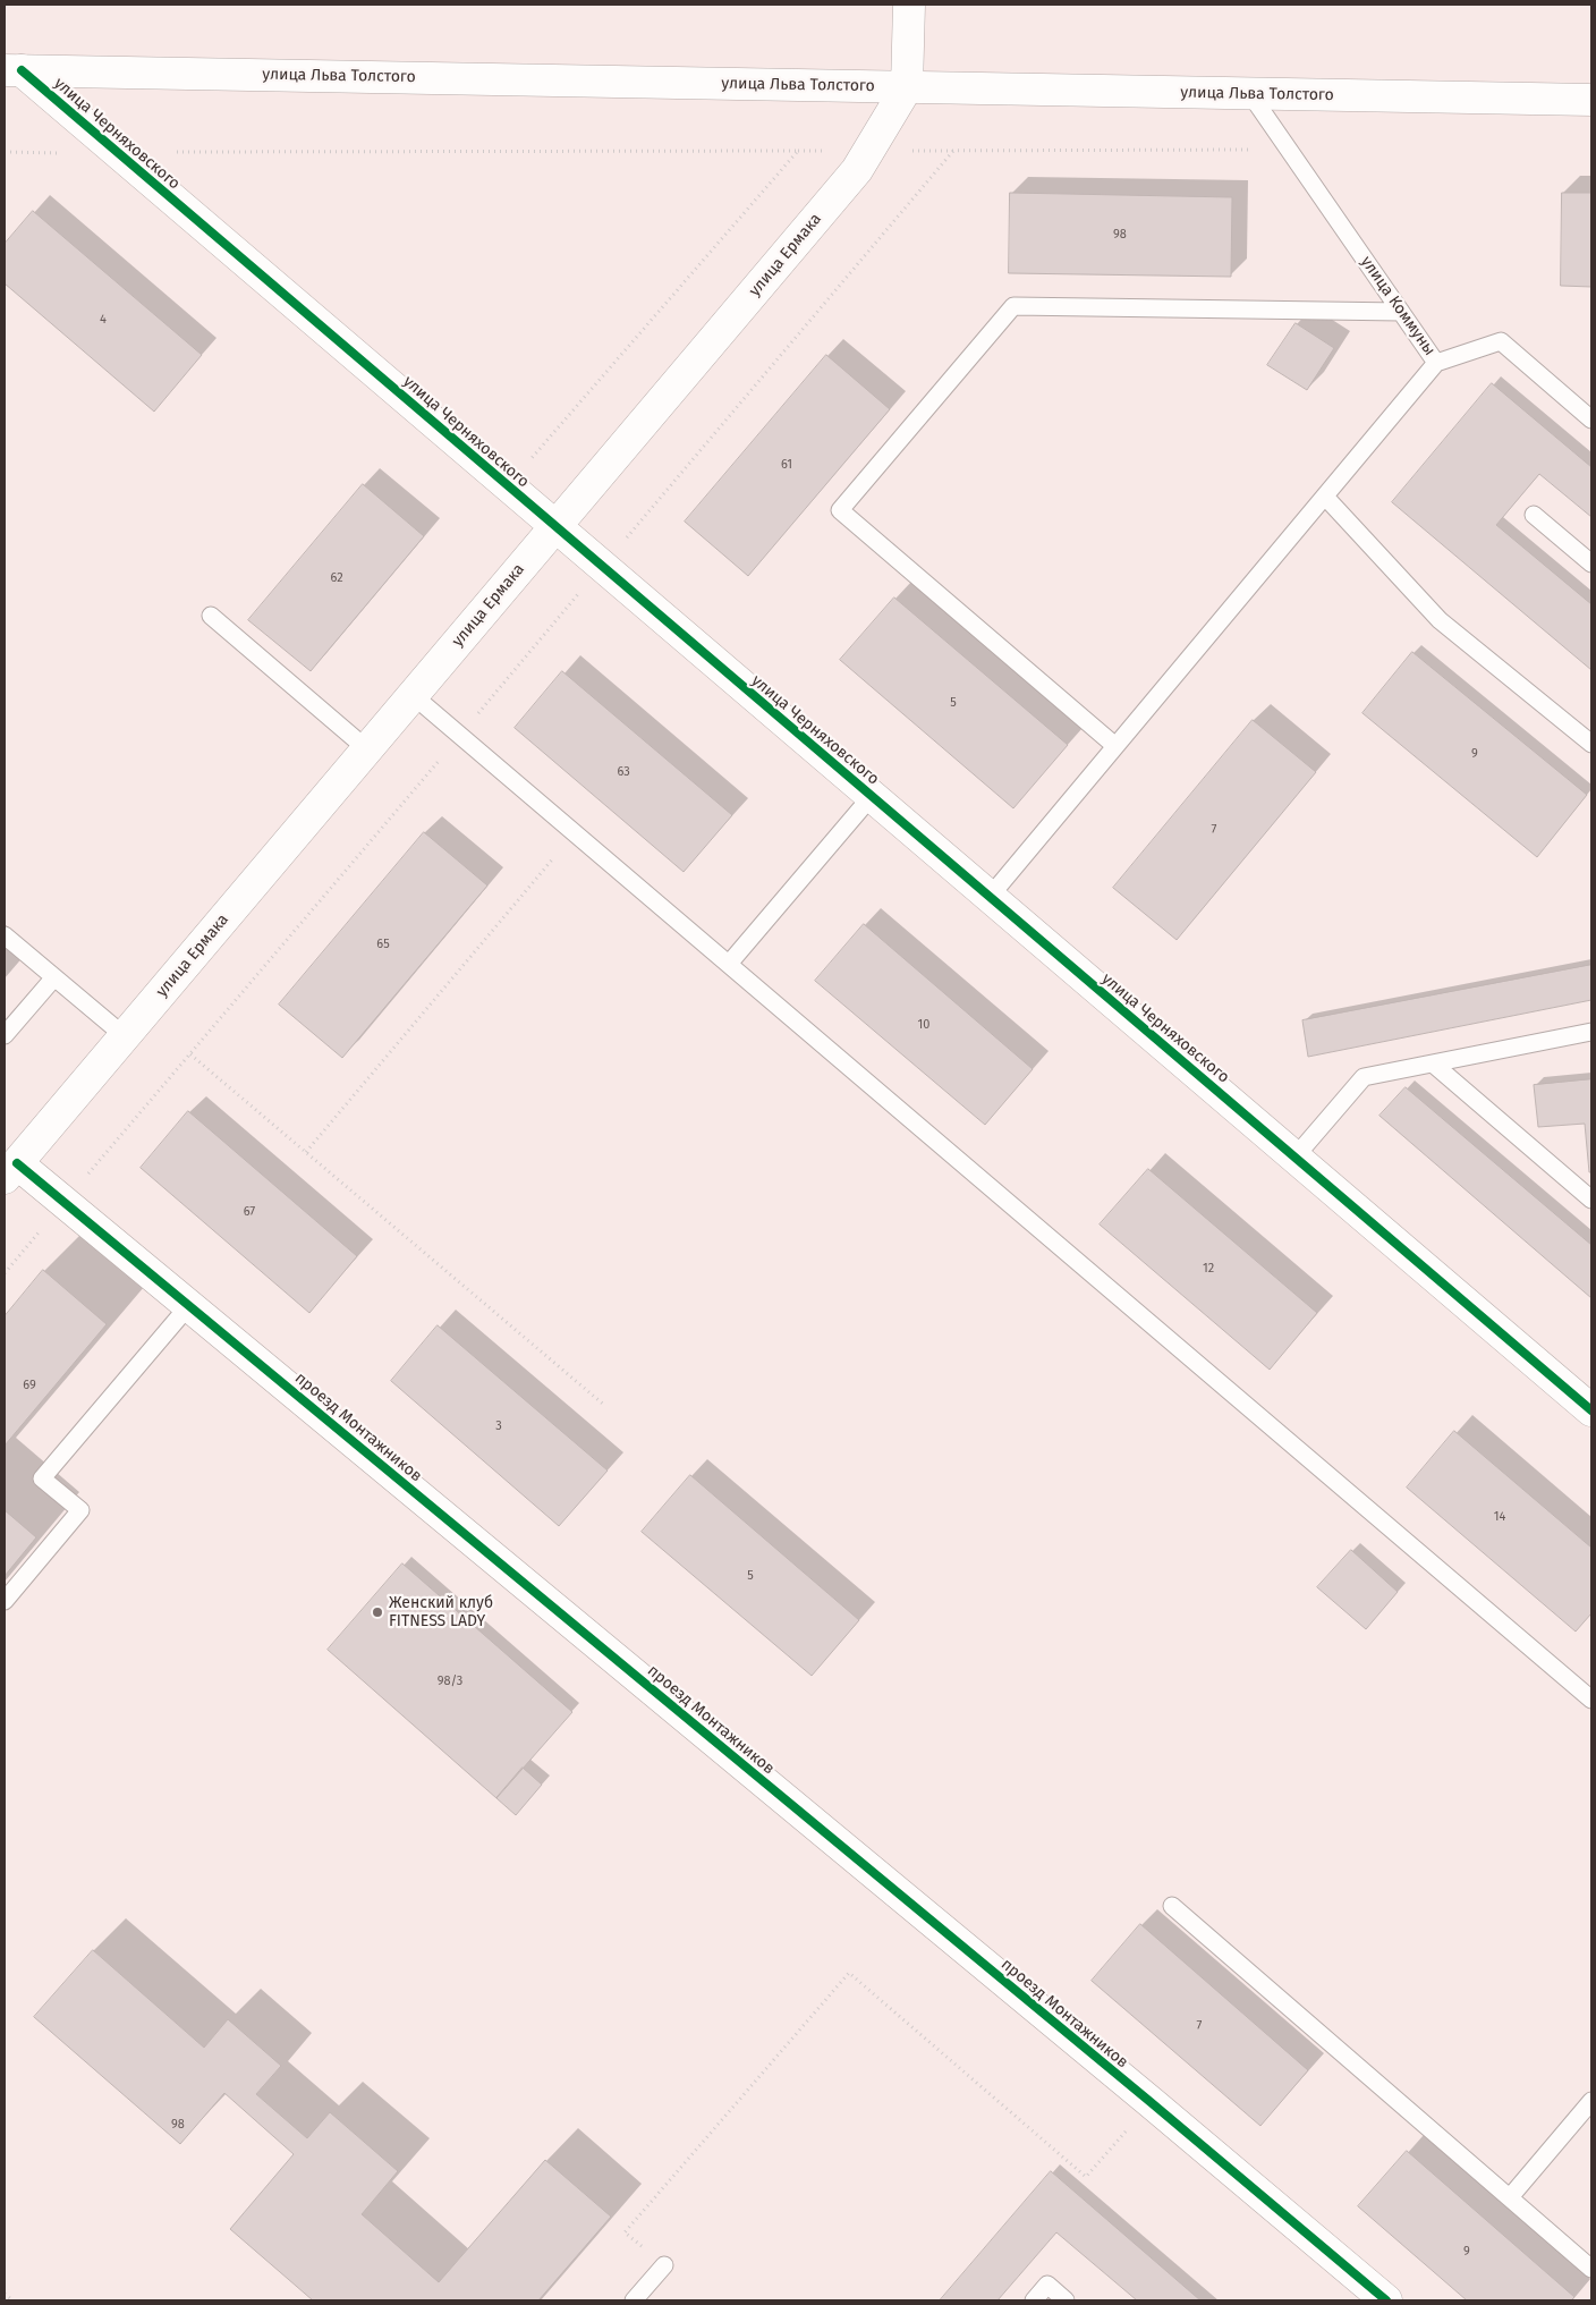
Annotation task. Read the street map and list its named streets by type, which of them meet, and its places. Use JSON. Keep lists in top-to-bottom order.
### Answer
{
  "streets": {
    "street": [
      "улица Льва Толстого",
      "улица Черняховского",
      "улица Ермака",
      "проезд Монтажников"
    ],
    "lane": ["улица Коммуны"]
  },
  "crossings": [
    ["улица Льва Толстого", "улица Черняховского"],
    ["улица Льва Толстого", "улица Ермака"],
    ["улица Льва Толстого", "улица Коммуны"],
    ["улица Черняховского", "улица Ермака"],
    ["улица Ермака", "проезд Монтажников"]
  ],
  "places": ["Женский клуб FITNESS LADY"],
  "house_numbers": [
    "98",
    "4",
    "61",
    "62",
    "5",
    "9",
    "63",
    "7",
    "65",
    "10",
    "67",
    "12",
    "69",
    "3",
    "14",
    "5",
    "98/3",
    "7",
    "98",
    "9"
  ]
}
